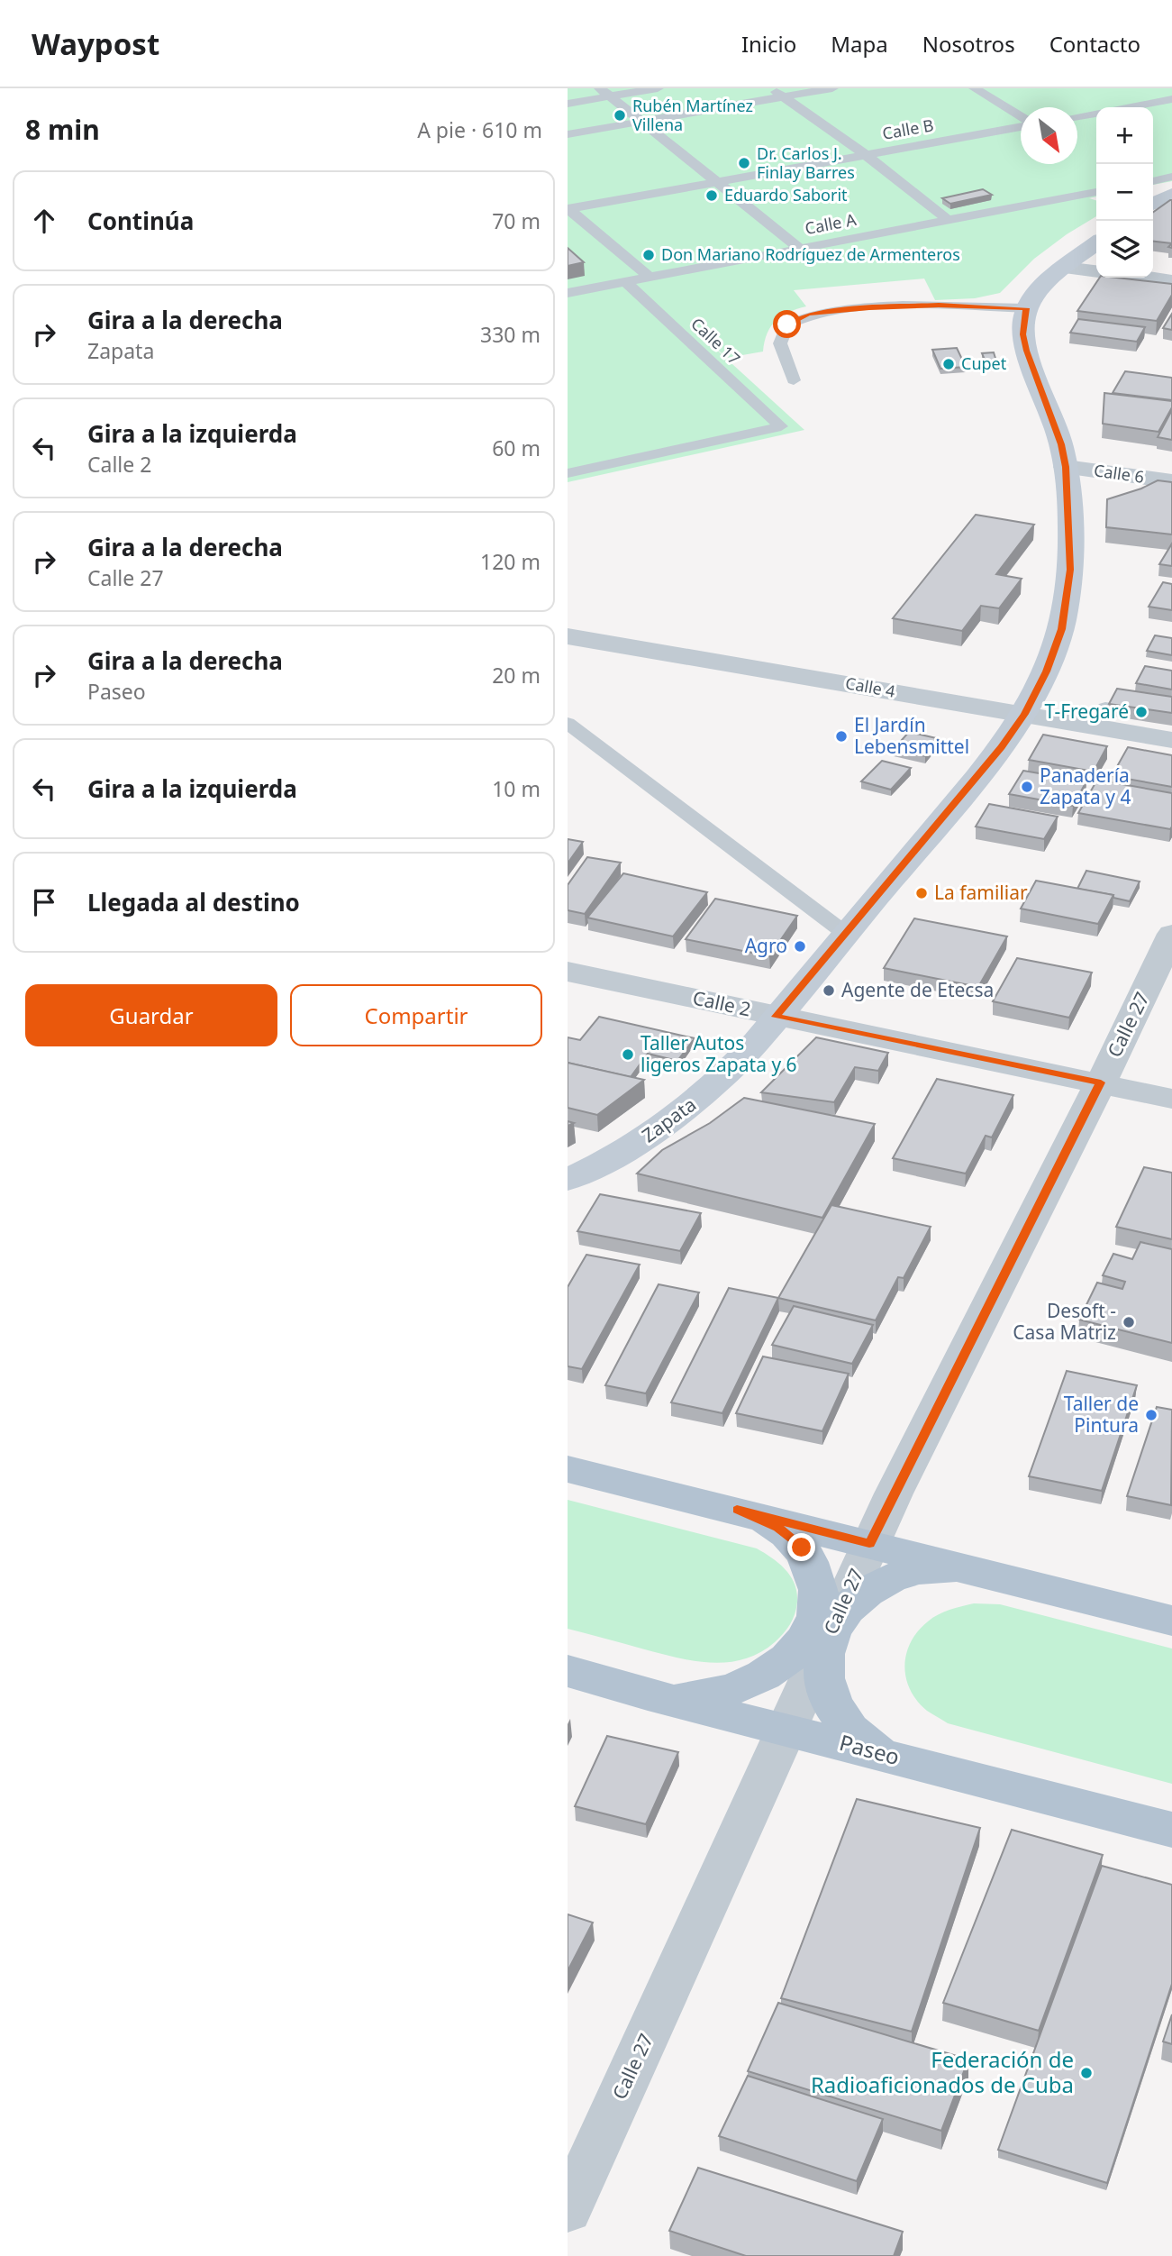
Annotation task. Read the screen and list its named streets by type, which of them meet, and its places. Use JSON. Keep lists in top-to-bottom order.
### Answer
{
  "streets": {
    "main road": ["Zapata", "Paseo"],
    "street": [
      "Calle 6",
      "Calle 4",
      "Calle 2",
      "Calle 27"
    ],
    "lane": ["Calle B", "Calle A", "Calle 17"]
  },
  "crossings": [
    ["Calle A", "Calle 17"],
    ["Calle 6", "Zapata"],
    ["Calle 4", "Zapata"],
    ["Calle 2", "Calle 27"],
    ["Calle 2", "Zapata"],
    ["Calle 27", "Paseo"]
  ],
  "places": [
    "Rubén Martínez Villena",
    "Dr. Carlos J. Finlay Barres",
    "Eduardo Saborit",
    "Don Mariano Rodríguez de Armenteros",
    "Cupet",
    "T-Fregaré",
    "El Jardín Lebensmittel",
    "Panadería Zapata y 4",
    "La familiar",
    "Agro",
    "Agente de Etecsa",
    "Taller Autos ligeros Zapata y 6",
    "Desoft - Casa Matriz",
    "Taller de Pintura",
    "Federación de Radioaficionados de Cuba"
  ],
  "north": "bottom right",
  "page": {
    "header": "Waypost",
    "nav": [
      "Inicio",
      "Mapa",
      "Nosotros",
      "Contacto"
    ],
    "heading": ["8 min", "A pie · 610 m"],
    "map_buttons": ["+", "−"],
    "list": [
      ["Continúa", "70 m"],
      ["Gira a la derecha", "Zapata", "330 m"],
      ["Gira a la izquierda", "Calle 2", "60 m"],
      ["Gira a la derecha", "Calle 27", "120 m"],
      ["Gira a la derecha", "Paseo", "20 m"],
      ["Gira a la izquierda", "10 m"],
      "Llegada al destino"
    ],
    "buttons": ["Guardar", "Compartir"]
  }
}
